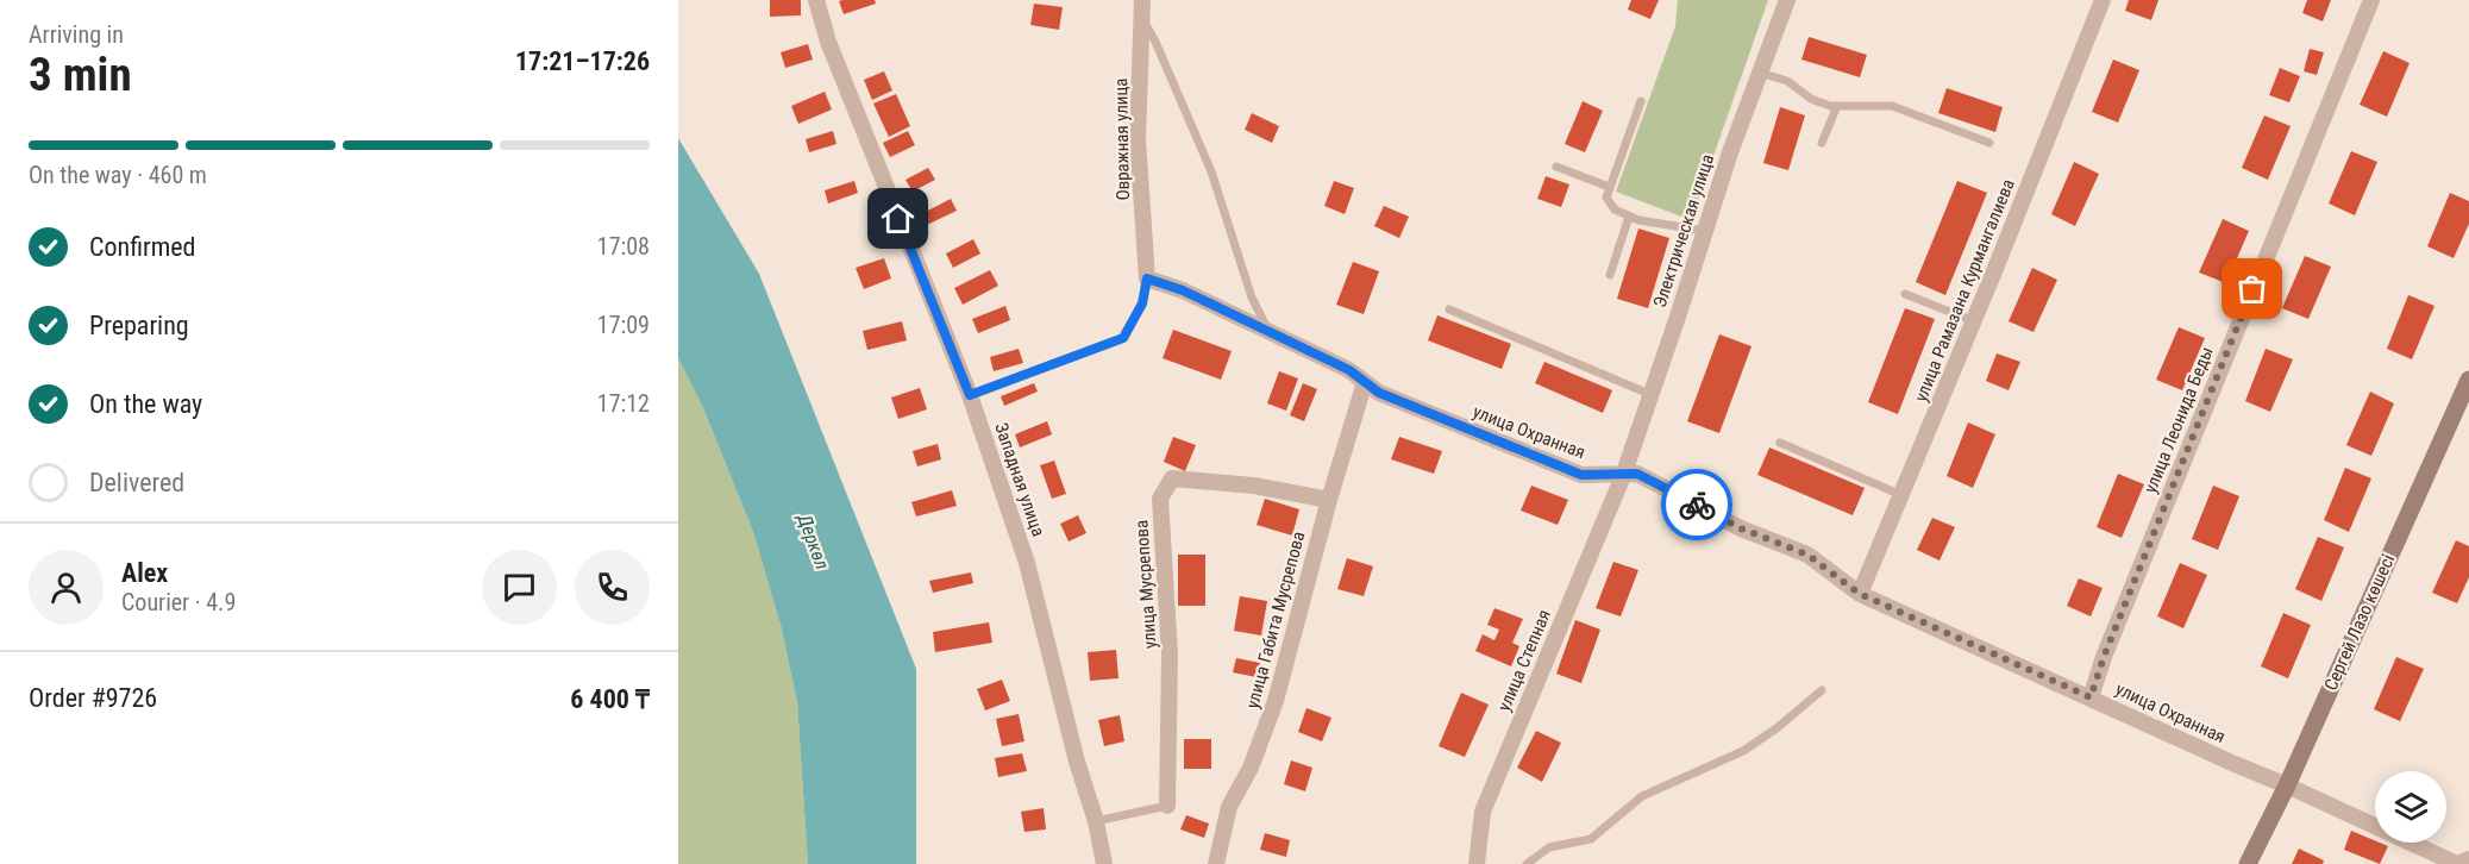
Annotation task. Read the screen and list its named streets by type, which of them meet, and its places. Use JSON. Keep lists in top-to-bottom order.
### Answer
{
  "streets": {
    "street": [
      "Овражная улица",
      "Электрическая улица",
      "улица Рамазана Курмангалиева",
      "улица Леонида Беды",
      "улица Охранная",
      "Западная улица",
      "улица Мусрепова",
      "улица Габита Мусрепова",
      "Сергей Лазо көшесі",
      "улица Степная"
    ]
  },
  "crossings": [
    ["Овражная улица", "улица Охранная"],
    ["Электрическая улица", "улица Охранная"],
    ["Электрическая улица", "улица Степная"],
    ["улица Рамазана Курмангалиева", "улица Охранная"],
    ["улица Леонида Беды", "улица Охранная"],
    ["улица Охранная", "улица Габита Мусрепова"],
    ["улица Охранная", "Сергей Лазо көшесі"],
    ["улица Охранная", "улица Степная"],
    ["улица Мусрепова", "улица Габита Мусрепова"]
  ],
  "water": ["Деркөл"],
  "page": {
    "heading": ["3 min", "Arriving in", "17:21–17:26"],
    "panel": [
      "Alex",
      "Courier · 4.9",
      "Order #9726",
      "6 400 ₸"
    ],
    "bar": "On the way · 460 m",
    "list": [
      ["Confirmed", "17:08"],
      ["Preparing", "17:09"],
      ["On the way", "17:12"],
      "Delivered"
    ]
  }
}
